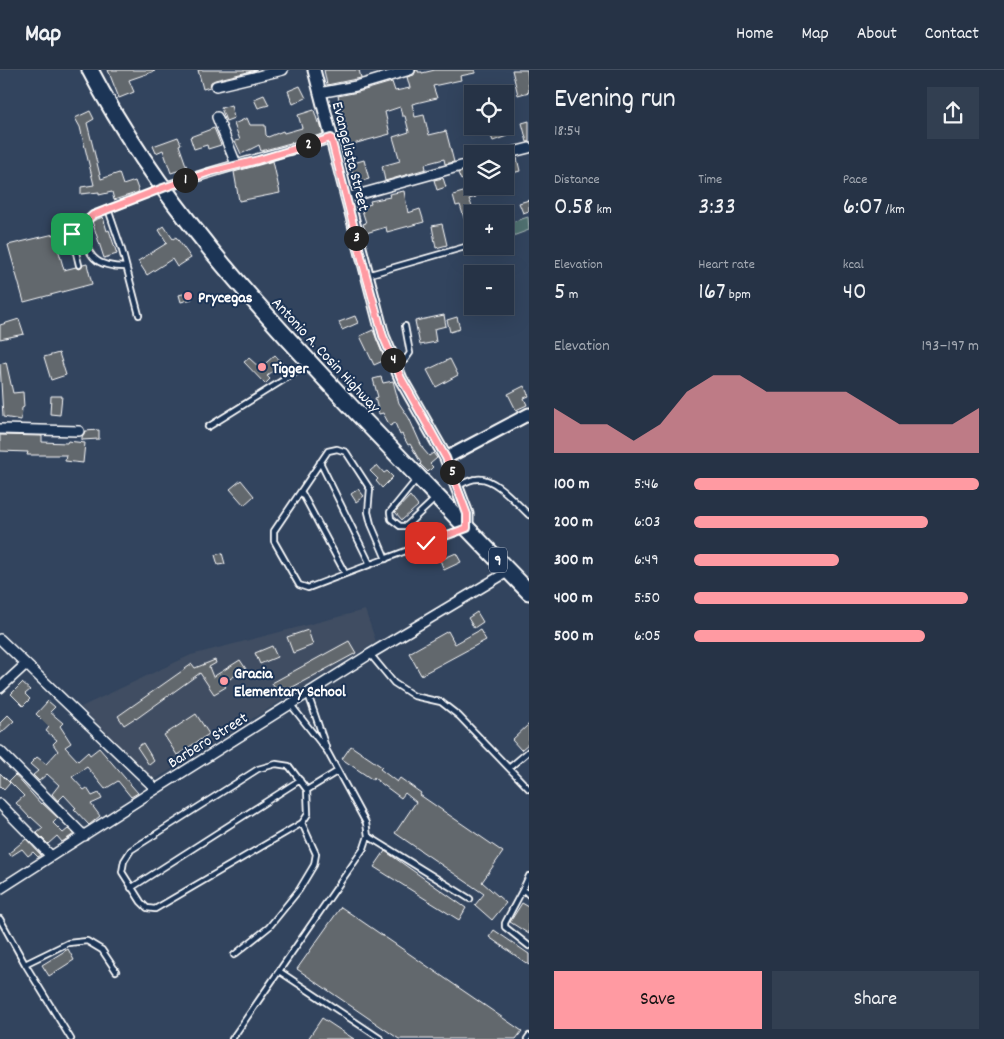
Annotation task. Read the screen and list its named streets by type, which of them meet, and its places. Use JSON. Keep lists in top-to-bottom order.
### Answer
{
  "streets": {
    "highway": ["Antonio A. Cosin Highway", "9"],
    "street": ["Evangelista Street", "Barbero Street"]
  },
  "crossings": [
    ["Evangelista Street", "Antonio A. Cosin Highway"],
    ["Antonio A. Cosin Highway", "Barbero Street"]
  ],
  "places": ["Prycegas", "Tigger", "Gracia Elementary School"],
  "page": {
    "header": "Map",
    "nav": [
      "Home",
      "Map",
      "About",
      "Contact"
    ],
    "heading": ["Evening run", "18:54"],
    "map_buttons": ["+", "−"],
    "pins": [
      "2",
      "1",
      "3",
      "4",
      "5"
    ],
    "stats": [
      ["Distance", "0.58 km"],
      ["Time", "3:33"],
      ["Pace", "6:07 /km"],
      ["Elevation", "5 m"],
      ["Heart rate", "167 bpm"],
      ["kcal", "40"]
    ],
    "chart": ["Elevation", "193–197 m"],
    "list": [
      {
        "name": "100 m",
        "note": "5:46"
      },
      {
        "name": "200 m",
        "note": "6:03"
      },
      {
        "name": "300 m",
        "note": "6:49"
      },
      {
        "name": "400 m",
        "note": "5:50"
      },
      {
        "name": "500 m",
        "note": "6:05"
      }
    ],
    "buttons": ["Save", "Share"]
  }
}
